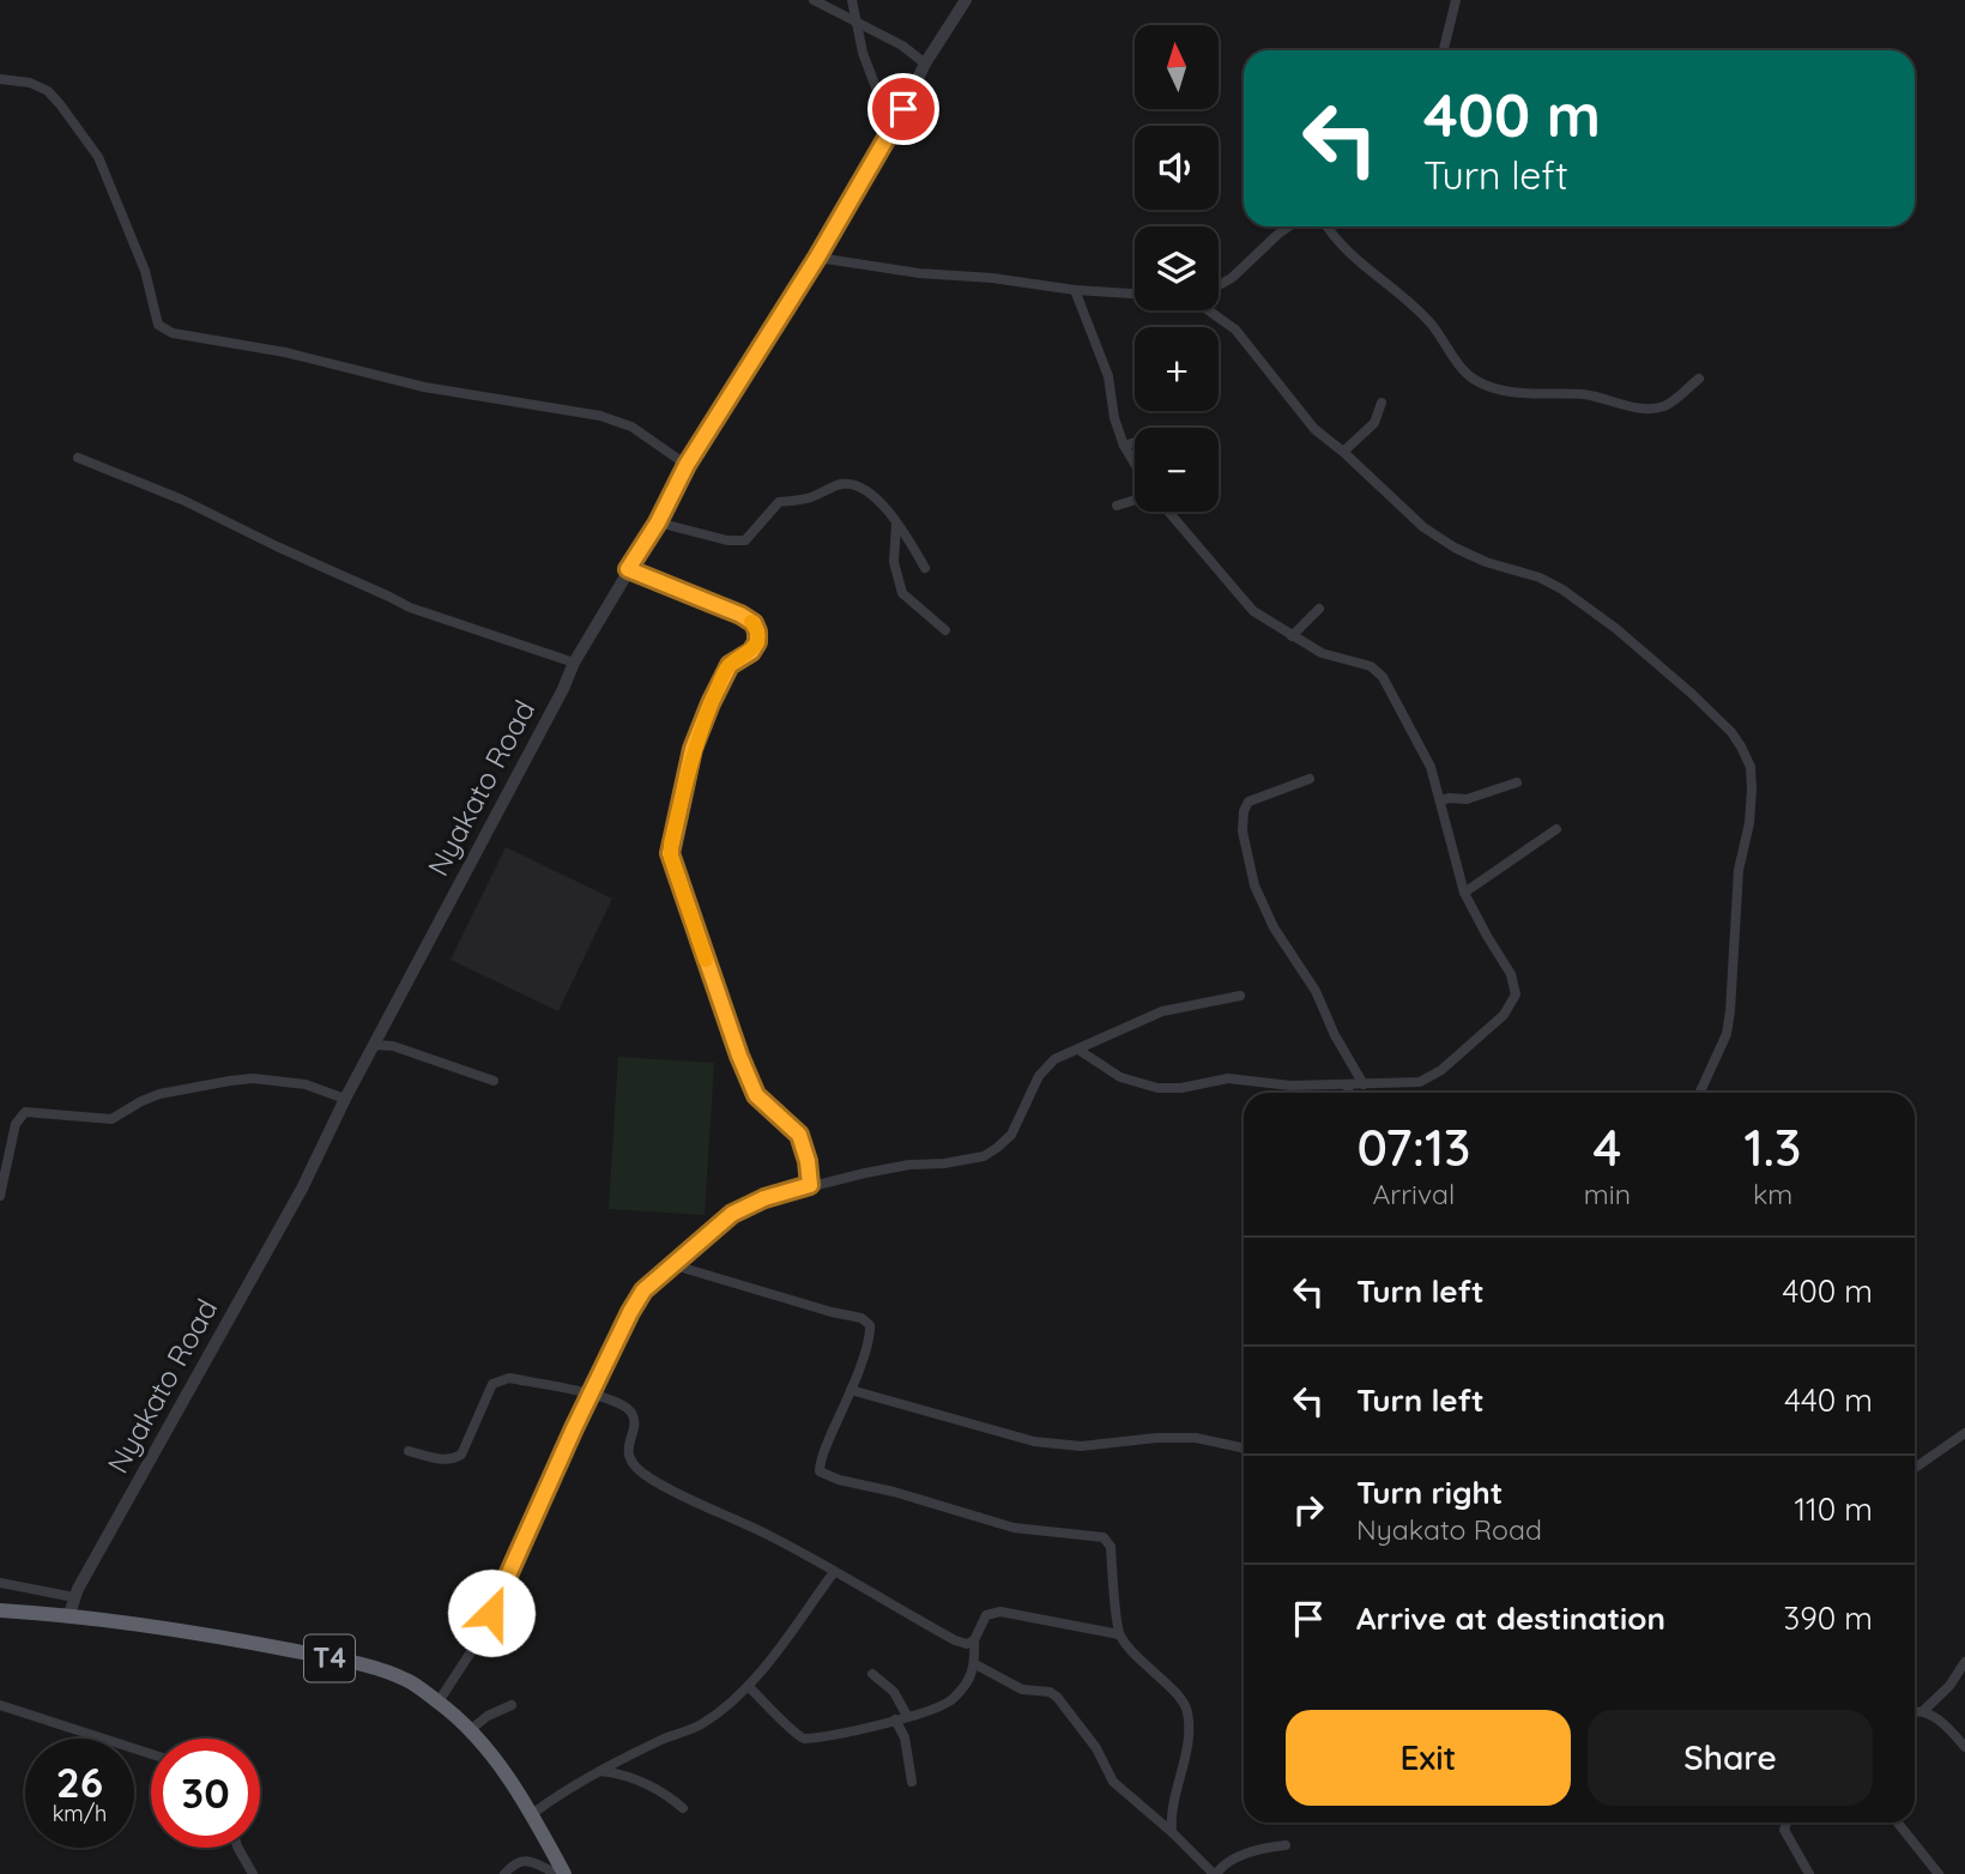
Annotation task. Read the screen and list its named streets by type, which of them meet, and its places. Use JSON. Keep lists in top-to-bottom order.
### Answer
{
  "streets": {
    "highway": ["T4"],
    "street": ["Nyakato Road"]
  },
  "crossings": [
    ["Nyakato Road", "T4"]
  ],
  "north": "top",
  "page": {
    "map_buttons": ["+", "−"],
    "turn": ["400 m", "Turn left"],
    "eta": [
      "07:13",
      "Arrival",
      "4",
      "min",
      "1.3",
      "km"
    ],
    "list": [
      {
        "name": "Turn left",
        "value": "400 m"
      },
      {
        "name": "Turn left",
        "value": "440 m"
      },
      {
        "name": "Turn right",
        "note": "Nyakato Road",
        "value": "110 m"
      },
      {
        "name": "Arrive at destination",
        "value": "390 m"
      }
    ],
    "buttons": ["Exit", "Share"],
    "speed": "26 km/h",
    "limit": "30"
  }
}
